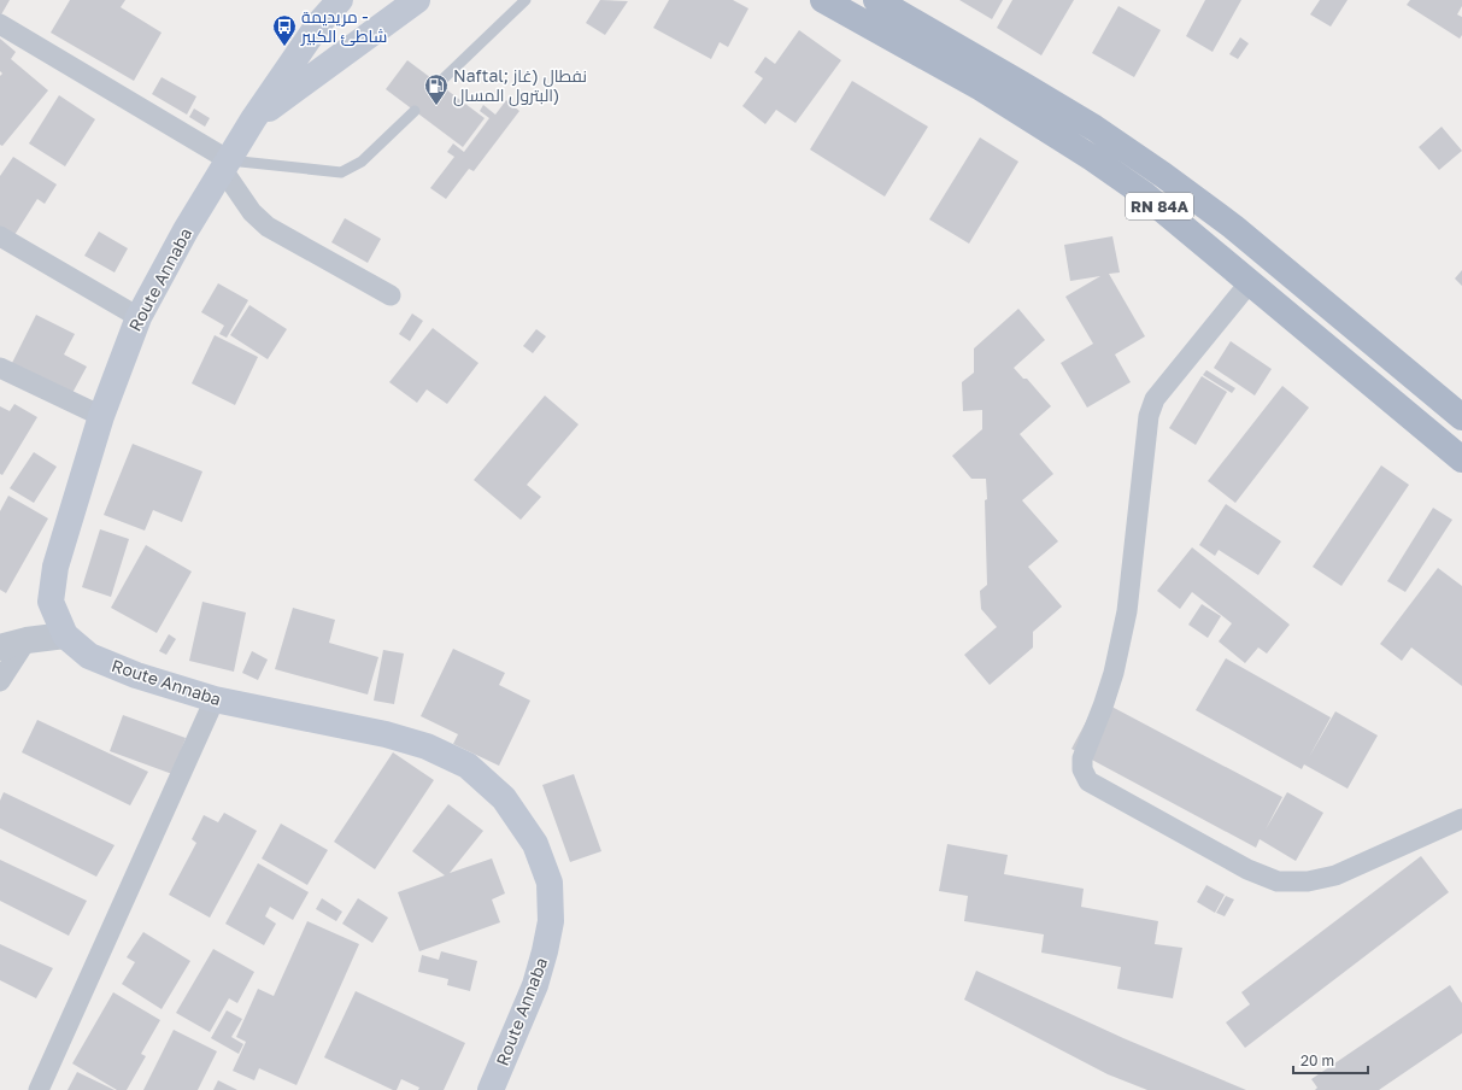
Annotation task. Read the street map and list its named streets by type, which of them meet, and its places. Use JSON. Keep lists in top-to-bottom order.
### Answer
{
  "streets": {
    "main road": ["RN 84A", "Route Annaba"]
  },
  "places": {
    "bus stop": ["مريديمة - شاطئ الكبير"],
    "fuel station": ["Naftal; نفطال (غاز البترول المسال)"]
  },
  "scale_bar": "20 m"
}
